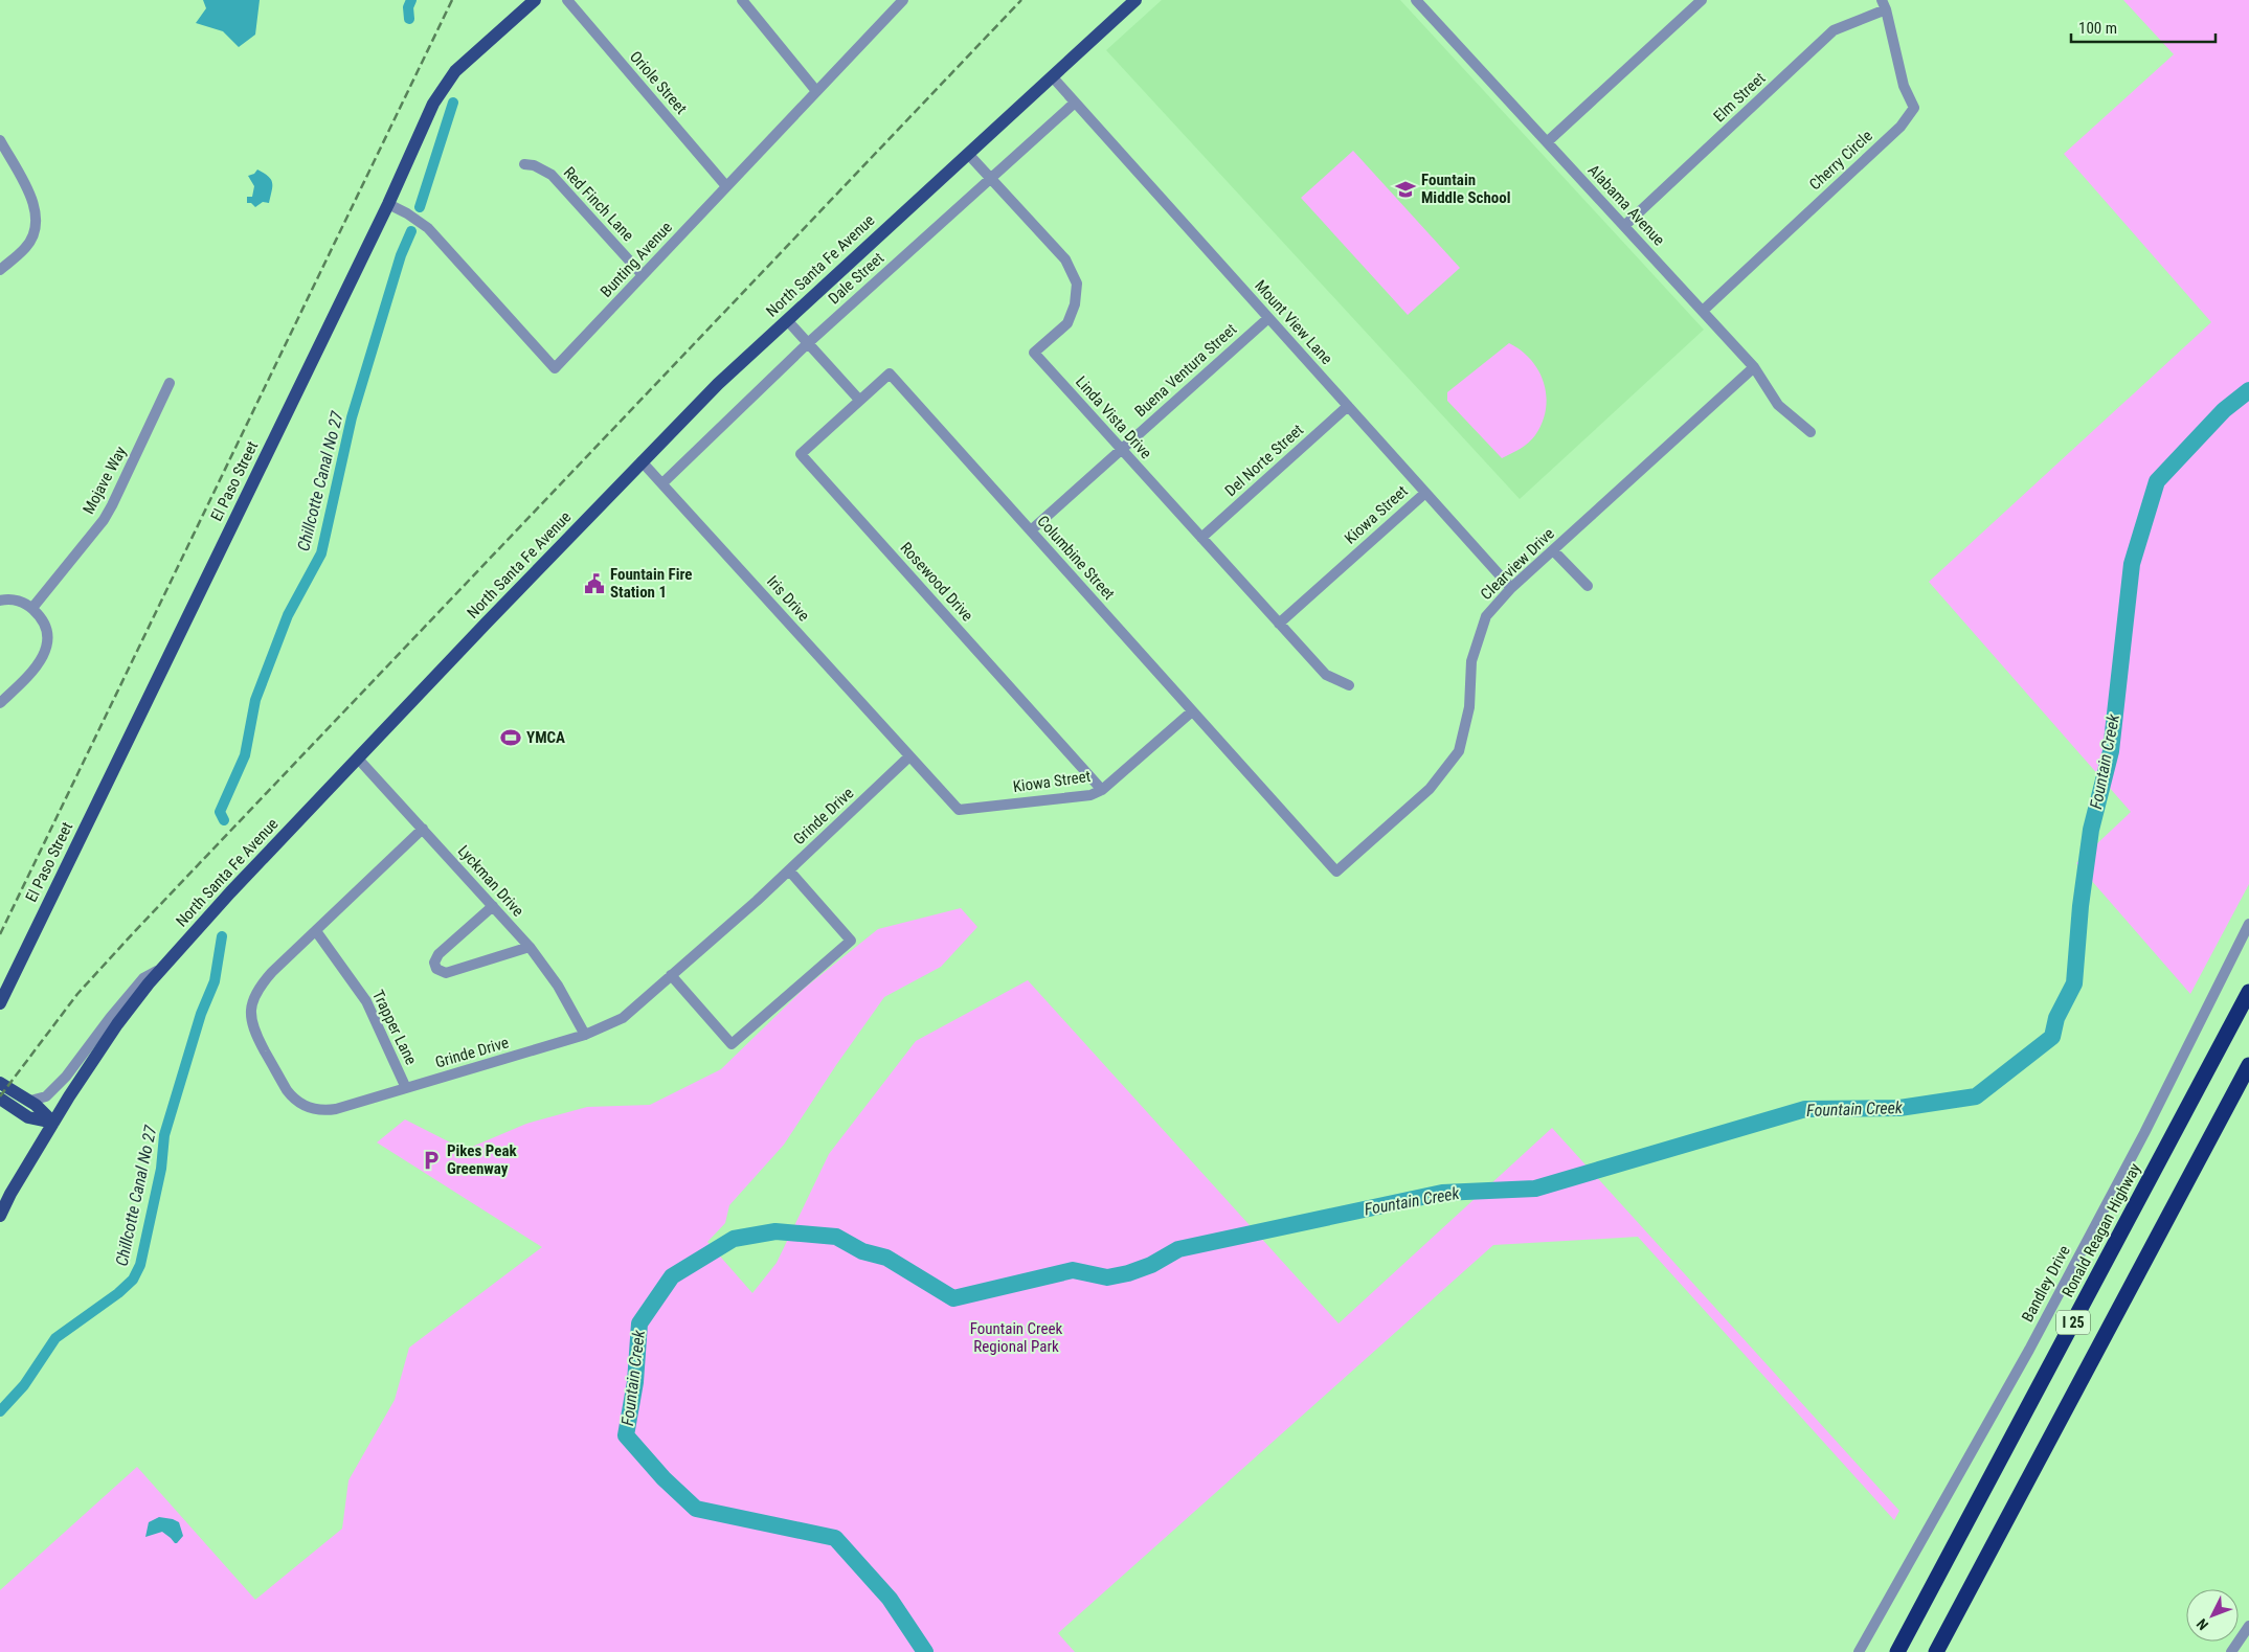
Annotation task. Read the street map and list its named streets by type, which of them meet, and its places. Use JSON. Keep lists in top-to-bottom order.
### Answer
{
  "streets": {
    "highway": ["Ronald Reagan Highway", "I 25"],
    "main road": ["North Santa Fe Avenue", "El Paso Street"],
    "street": [
      "Oriole Street",
      "Elm Street",
      "Cherry Circle",
      "Red Finch Lane",
      "Alabama Avenue",
      "Bunting Avenue",
      "Dale Street",
      "Mount View Lane",
      "Buena Ventura Street",
      "Linda Vista Drive",
      "Del Norte Street",
      "Mojave Way",
      "Kiowa Street",
      "Columbine Street",
      "Clearview Drive",
      "Rosewood Drive",
      "Iris Drive",
      "Grinde Drive",
      "Lyckman Drive",
      "Trapper Lane",
      "Bandley Drive"
    ]
  },
  "crossings": [
    ["Oriole Street", "Bunting Avenue"],
    ["Elm Street", "Cherry Circle"],
    ["Elm Street", "Alabama Avenue"],
    ["Cherry Circle", "Alabama Avenue"],
    ["Red Finch Lane", "Bunting Avenue"],
    ["Alabama Avenue", "Clearview Drive"],
    ["Bunting Avenue", "El Paso Street"],
    ["North Santa Fe Avenue", "Mount View Lane"],
    ["North Santa Fe Avenue", "Linda Vista Drive"],
    ["North Santa Fe Avenue", "Iris Drive"],
    ["North Santa Fe Avenue", "Lyckman Drive"],
    ["Dale Street", "Mount View Lane"],
    ["Dale Street", "Linda Vista Drive"],
    ["Dale Street", "Iris Drive"],
    ["Mount View Lane", "Buena Ventura Street"],
    ["Mount View Lane", "Del Norte Street"],
    ["Mount View Lane", "Kiowa Street"],
    ["Mount View Lane", "Clearview Drive"],
    ["Buena Ventura Street", "Linda Vista Drive"],
    ["Buena Ventura Street", "Columbine Street"],
    ["Linda Vista Drive", "Del Norte Street"],
    ["Linda Vista Drive", "Kiowa Street"],
    ["Kiowa Street", "Columbine Street"],
    ["Kiowa Street", "Rosewood Drive"],
    ["Kiowa Street", "Iris Drive"],
    ["Kiowa Street", "Grinde Drive"],
    ["Columbine Street", "Clearview Drive"],
    ["Columbine Street", "Rosewood Drive"],
    ["Iris Drive", "Grinde Drive"],
    ["Grinde Drive", "Lyckman Drive"],
    ["Grinde Drive", "Trapper Lane"]
  ],
  "water": ["Chillcotte Canal No 27", "Fountain Creek"],
  "parks": ["Fountain Creek Regional Park"],
  "places": {
    "school or university": ["Fountain Middle School"],
    "public building": ["Fountain Fire Station 1"],
    "sports": ["YMCA"],
    "parking": ["Pikes Peak Greenway"]
  },
  "scale_bar": "100 m",
  "north": "bottom left"
}
